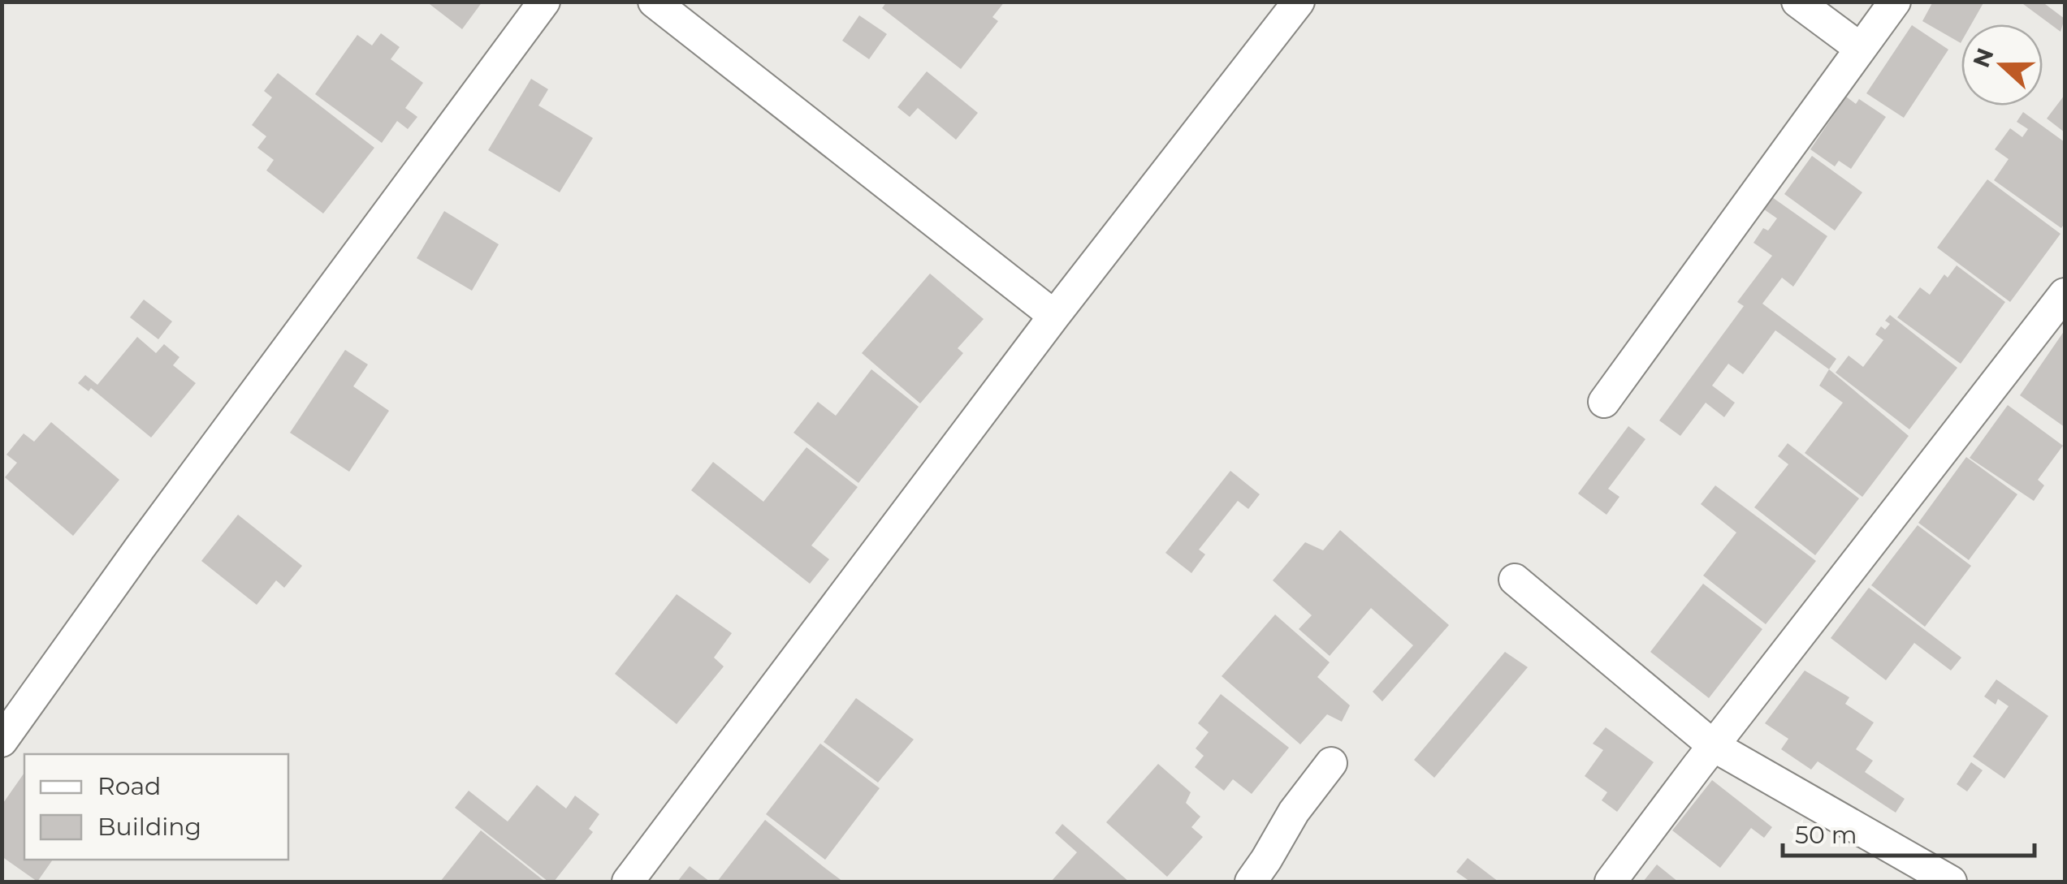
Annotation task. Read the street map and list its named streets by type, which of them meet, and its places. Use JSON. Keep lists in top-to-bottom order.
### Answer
{
  "legend": ["Road", "Building"],
  "scale_bar": "50 m",
  "north": "left"
}
